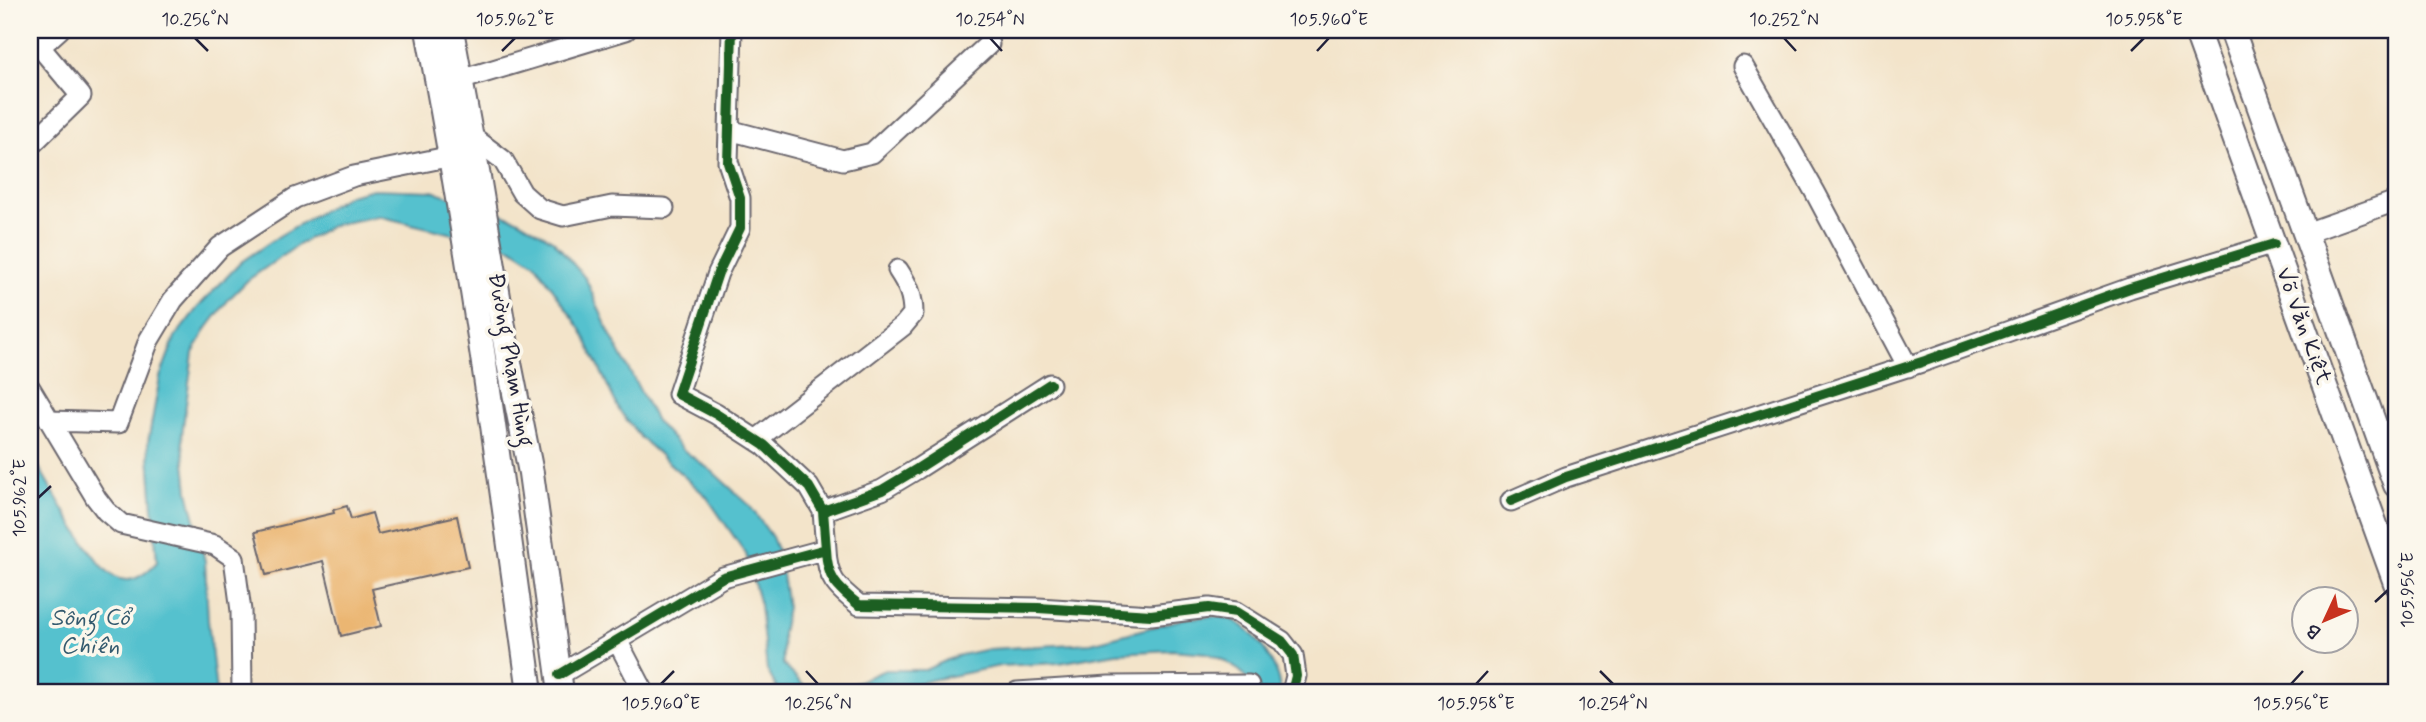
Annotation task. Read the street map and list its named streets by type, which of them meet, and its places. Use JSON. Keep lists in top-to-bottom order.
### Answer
{
  "streets": {
    "main road": ["Võ Văn Kiệt", "Đường Phạm Hùng"]
  },
  "water": ["Sông Cổ Chiên"],
  "north": "bottom left",
  "coordinates": [
    "10.256°N",
    "105.962°E",
    "10.254°N",
    "105.960°E",
    "10.252°N",
    "105.958°E",
    "105.956°E"
  ]
}
